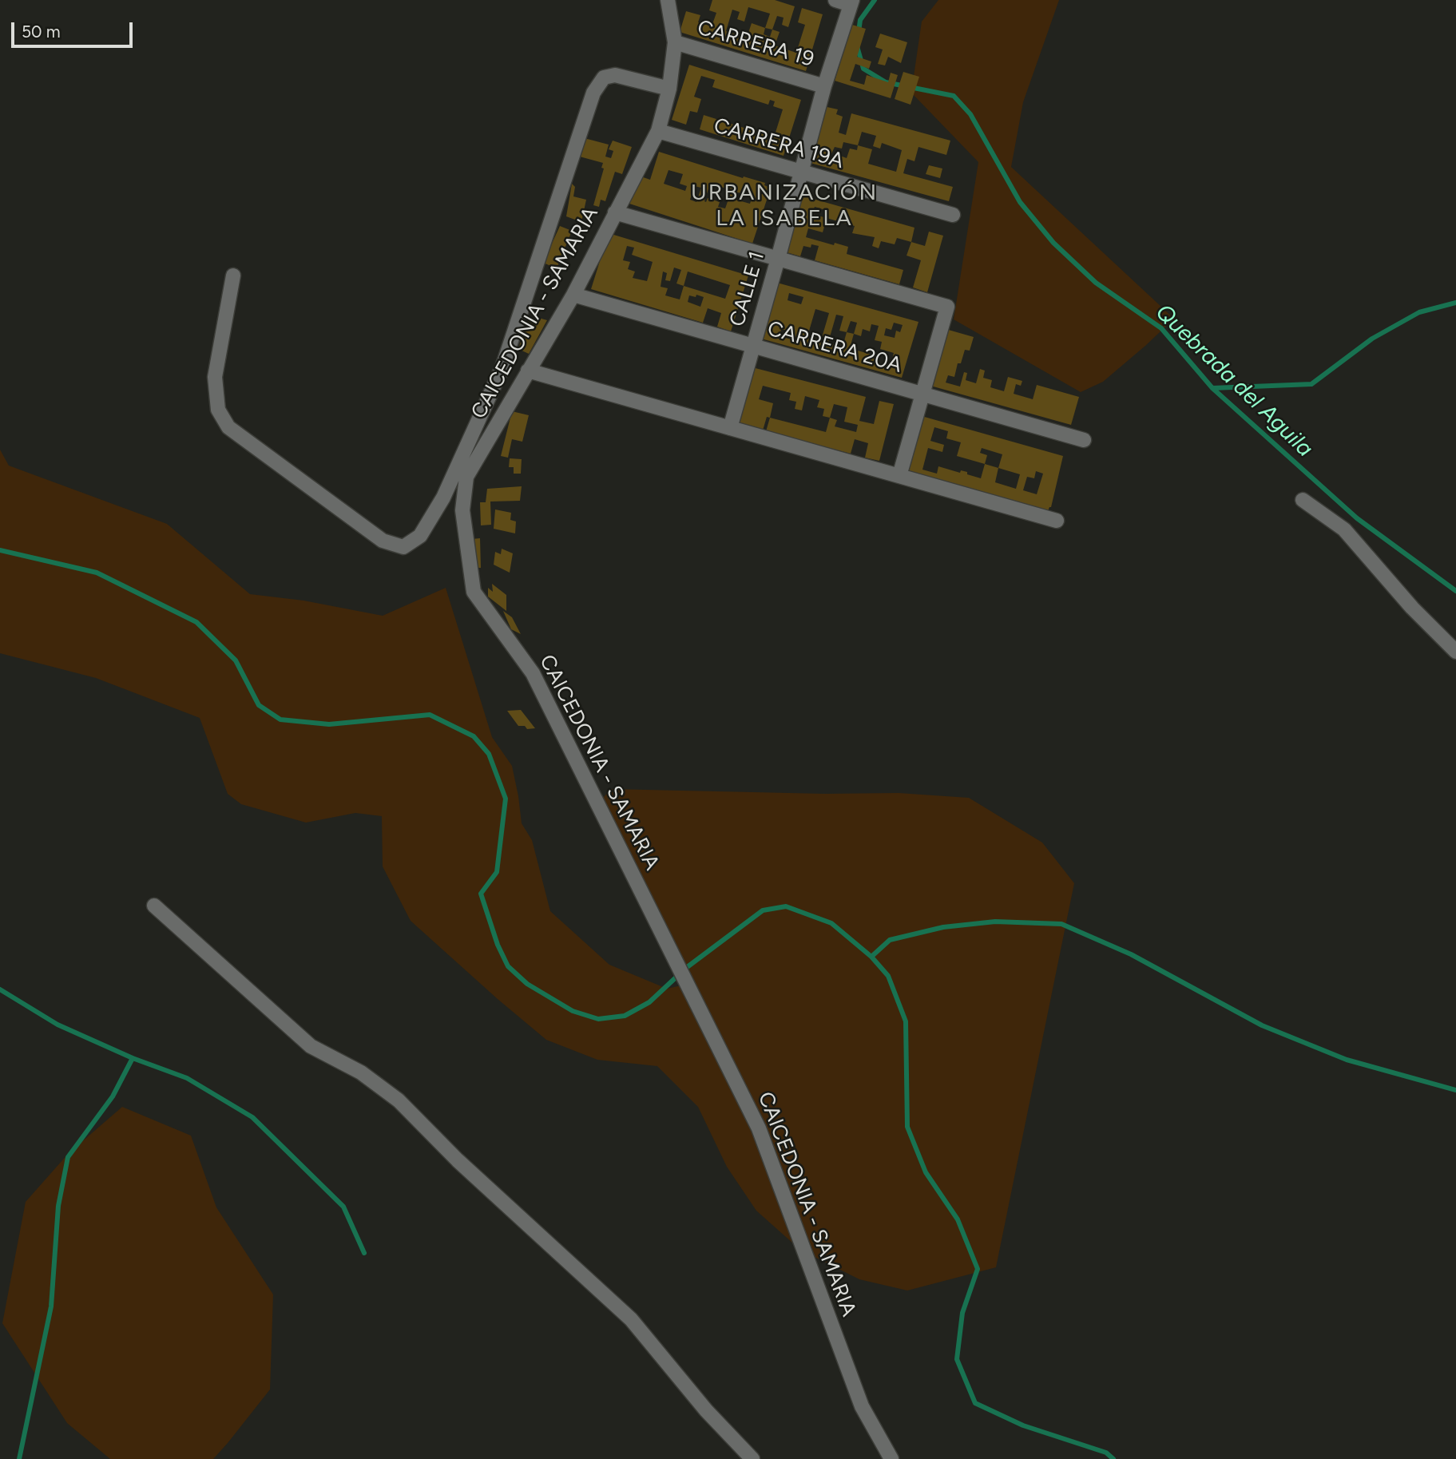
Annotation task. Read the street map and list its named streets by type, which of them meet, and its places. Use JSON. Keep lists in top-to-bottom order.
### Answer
{
  "streets": {
    "street": [
      "CARRERA 19",
      "CARRERA 19A",
      "CALLE 1",
      "CAICEDONIA - SAMARIA",
      "CARRERA 20A"
    ]
  },
  "crossings": [
    ["CARRERA 19", "CALLE 1"],
    ["CARRERA 19", "CAICEDONIA - SAMARIA"],
    ["CARRERA 19A", "CALLE 1"],
    ["CARRERA 19A", "CAICEDONIA - SAMARIA"],
    ["CALLE 1", "CARRERA 20A"],
    ["CAICEDONIA - SAMARIA", "CARRERA 20A"]
  ],
  "districts": ["URBANIZACIÓN LA ISABELA"],
  "water": ["Quebrada del Aguila"],
  "scale_bar": "50 m"
}
